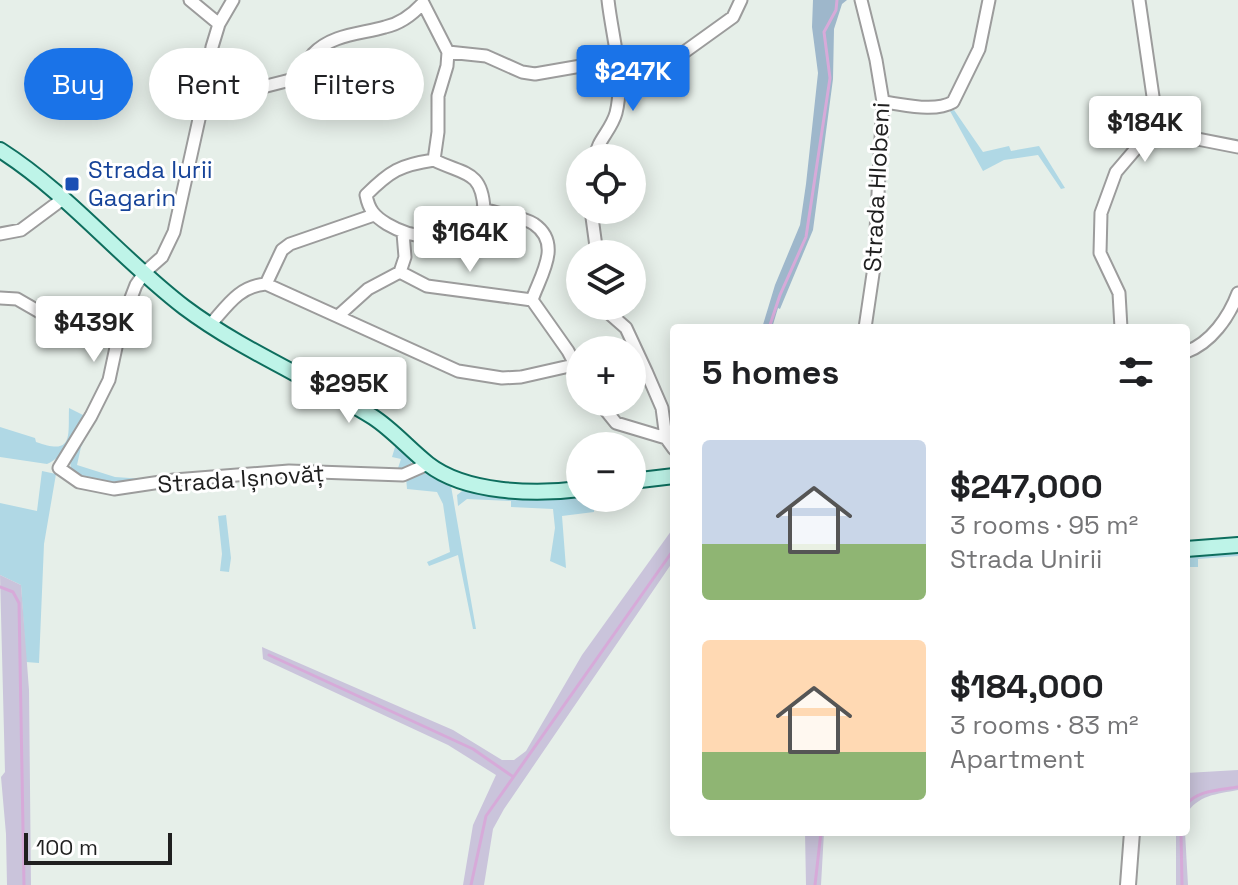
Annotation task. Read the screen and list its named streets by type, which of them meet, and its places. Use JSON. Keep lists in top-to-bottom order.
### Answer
{
  "streets": {
    "street": ["Strada Hlobeni", "Strada Ișnovăț"]
  },
  "places": {
    "transit": ["Strada Iurii Gagarin"]
  },
  "scale_bar": "100 m",
  "page": {
    "price": [
      "$247K",
      "$184K",
      "$164K",
      "$439K",
      "$295K"
    ],
    "chip": ["Buy", "Rent", "Filters"],
    "map_buttons": ["+", "−"],
    "heading": "5 homes",
    "list": [
      {
        "name": "$247,000",
        "note": "3 rooms · 95 m² · Strada Unirii"
      },
      {
        "name": "$184,000",
        "note": "3 rooms · 83 m² · Apartment"
      }
    ],
    "scale": "100 m"
  }
}
